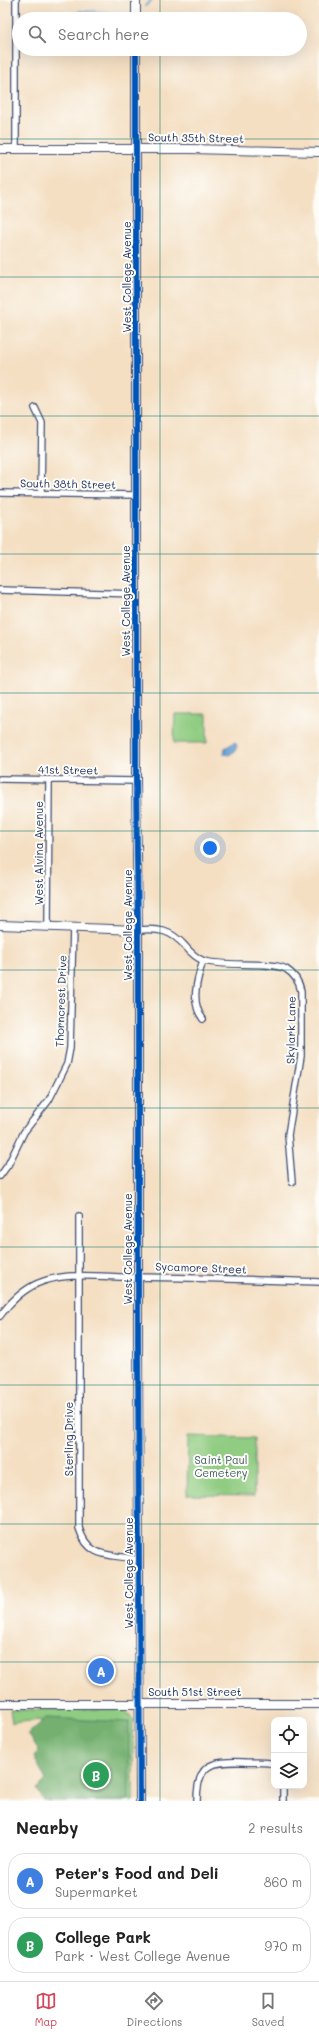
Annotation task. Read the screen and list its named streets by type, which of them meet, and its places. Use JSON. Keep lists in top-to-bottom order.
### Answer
{
  "streets": {
    "street": [
      "South 35th Street",
      "West College Avenue",
      "South 38th Street",
      "41st Street",
      "West Alvina Avenue",
      "Thorncrest Drive",
      "Skylark Lane",
      "Sycamore Street",
      "Sterling Drive",
      "South 51st Street"
    ]
  },
  "crossings": [
    ["South 35th Street", "West College Avenue"],
    ["West College Avenue", "South 38th Street"],
    ["West College Avenue", "41st Street"],
    ["West College Avenue", "Skylark Lane"],
    ["West College Avenue", "Sycamore Street"],
    ["West College Avenue", "Sterling Drive"],
    ["West College Avenue", "South 51st Street"],
    ["41st Street", "West Alvina Avenue"],
    ["Sycamore Street", "Sterling Drive"]
  ],
  "parks": ["Saint Paul Cemetery"],
  "page": {
    "search": "Search here",
    "pins": ["A", "B"],
    "heading": ["Nearby", "2 results"],
    "list": [
      {
        "mark": "A",
        "name": "Peter's Food and Deli",
        "note": "Supermarket",
        "value": "860 m"
      },
      {
        "mark": "B",
        "name": "College Park",
        "note": "Park · West College Avenue",
        "value": "970 m"
      }
    ],
    "nav": ["Map", "Directions", "Saved"]
  }
}
